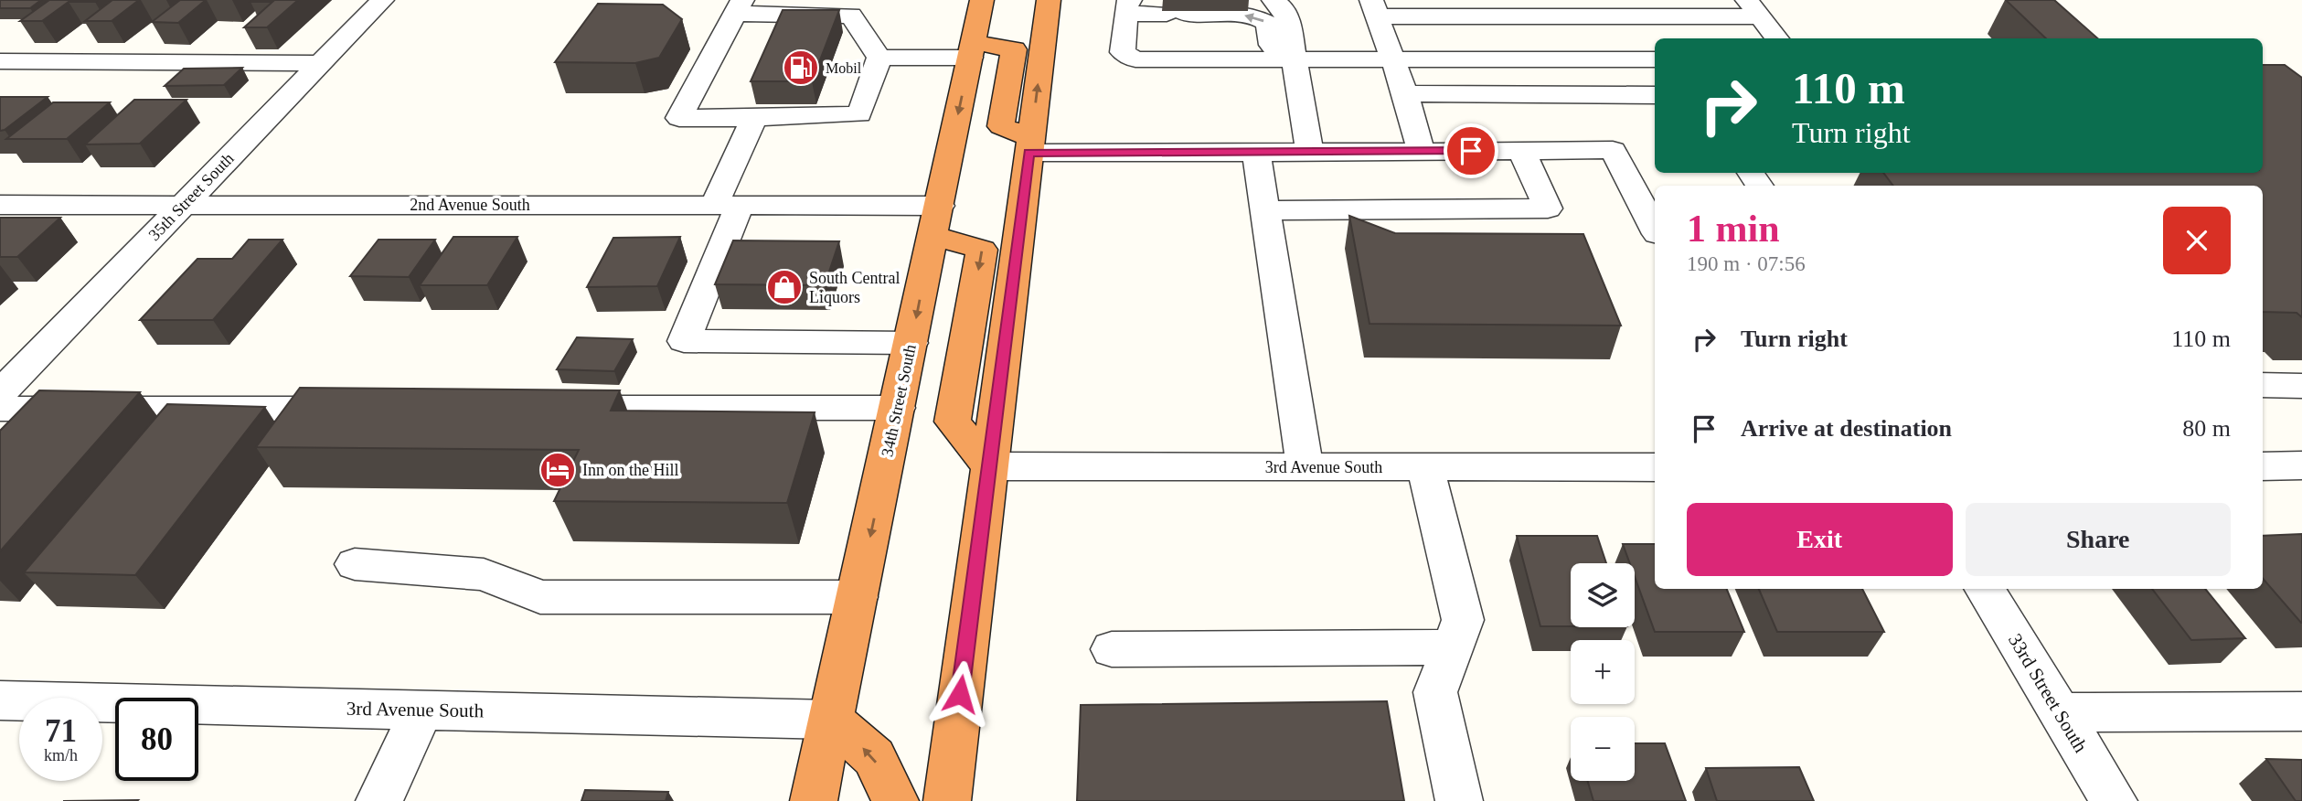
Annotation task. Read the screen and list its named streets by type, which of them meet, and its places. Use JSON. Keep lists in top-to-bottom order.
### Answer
{
  "streets": {
    "highway": ["34th Street South"],
    "street": [
      "35th Street South",
      "2nd Avenue South",
      "3rd Avenue South",
      "33rd Street South"
    ]
  },
  "crossings": [
    ["35th Street South", "2nd Avenue South"],
    ["2nd Avenue South", "34th Street South"],
    ["34th Street South", "3rd Avenue South"]
  ],
  "places": {
    "fuel station": ["Mobil"],
    "shop": ["South Central Liquors"],
    "hotel": ["Inn on the Hill"]
  },
  "page": {
    "turn": ["110 m", "Turn right"],
    "heading": ["1 min", "190 m · 07:56"],
    "list": [
      {
        "name": "Turn right",
        "value": "110 m"
      },
      {
        "name": "Arrive at destination",
        "value": "80 m"
      }
    ],
    "buttons": ["Exit", "Share"],
    "map_buttons": ["+", "−"],
    "speed": "71 km/h",
    "limit": "80"
  }
}
